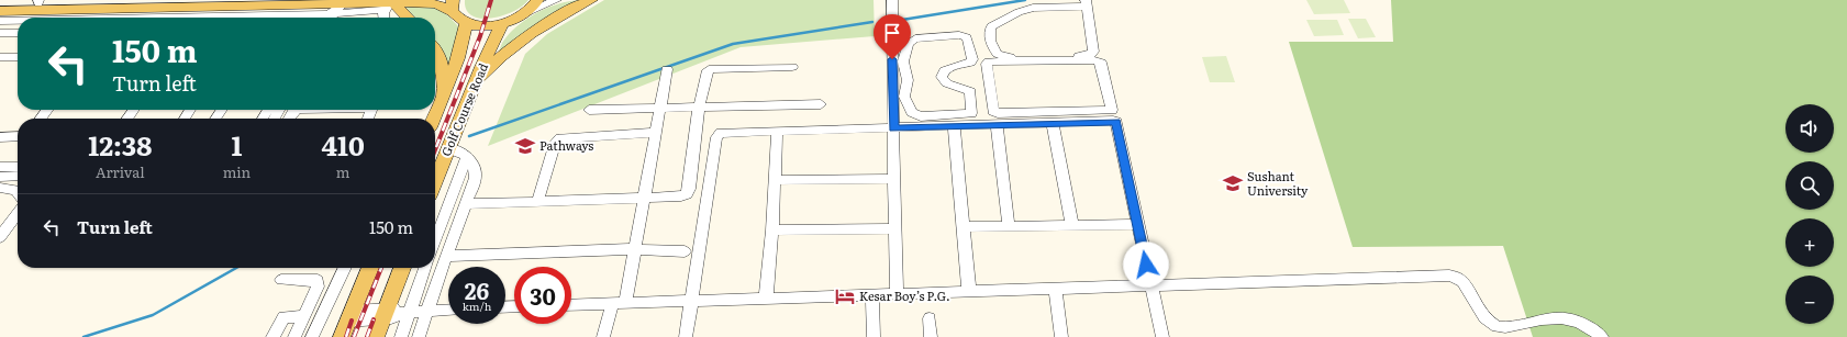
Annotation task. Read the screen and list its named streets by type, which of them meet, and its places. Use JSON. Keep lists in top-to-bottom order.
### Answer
{
  "streets": {
    "main road": ["Golf Course Road"]
  },
  "places": {
    "school or university": ["Pathways", "Sushant University"],
    "hotel": ["Kesar Boy’s P.G."]
  },
  "page": {
    "turn": ["150 m", "Turn left"],
    "map_buttons": ["+", "−"],
    "eta": [
      "12:38",
      "Arrival",
      "1",
      "min",
      "410",
      "m"
    ],
    "list": [
      {
        "name": "Turn left",
        "value": "150 m"
      }
    ],
    "speed": "26 km/h",
    "limit": "30"
  }
}
